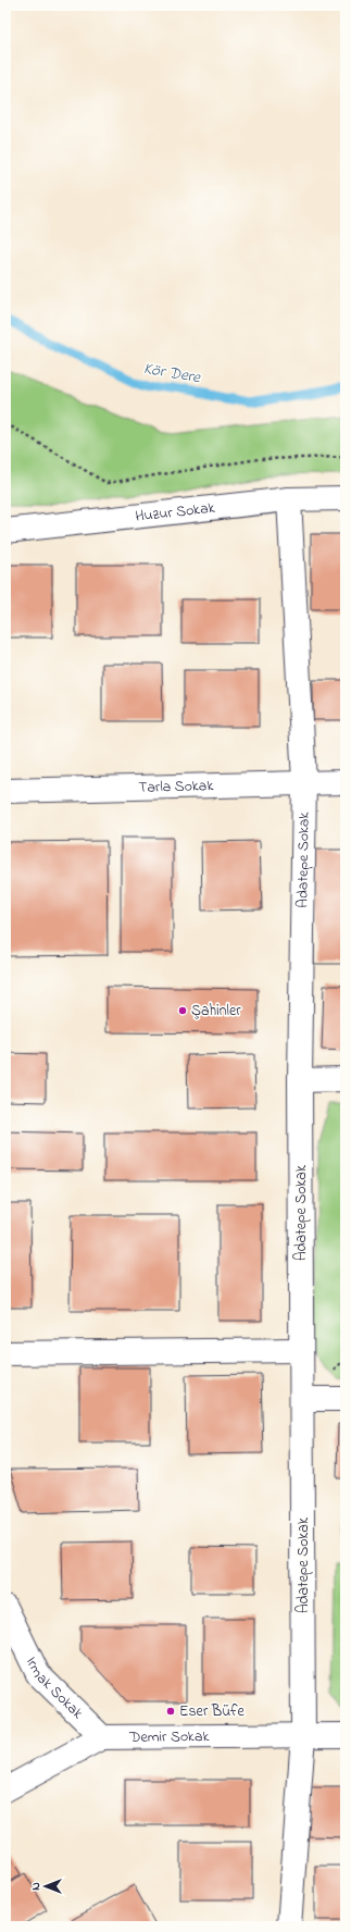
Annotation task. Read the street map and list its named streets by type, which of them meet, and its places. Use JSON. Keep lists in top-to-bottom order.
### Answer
{
  "streets": {
    "street": [
      "Huzur Sokak",
      "Tarla Sokak",
      "Adatepe Sokak",
      "Irmak Sokak",
      "Demir Sokak"
    ]
  },
  "crossings": [
    ["Huzur Sokak", "Adatepe Sokak"],
    ["Tarla Sokak", "Adatepe Sokak"],
    ["Adatepe Sokak", "Demir Sokak"],
    ["Irmak Sokak", "Demir Sokak"]
  ],
  "water": ["Kör Dere"],
  "places": ["Şahinler", "Eser Büfe"],
  "north": "left"
}
